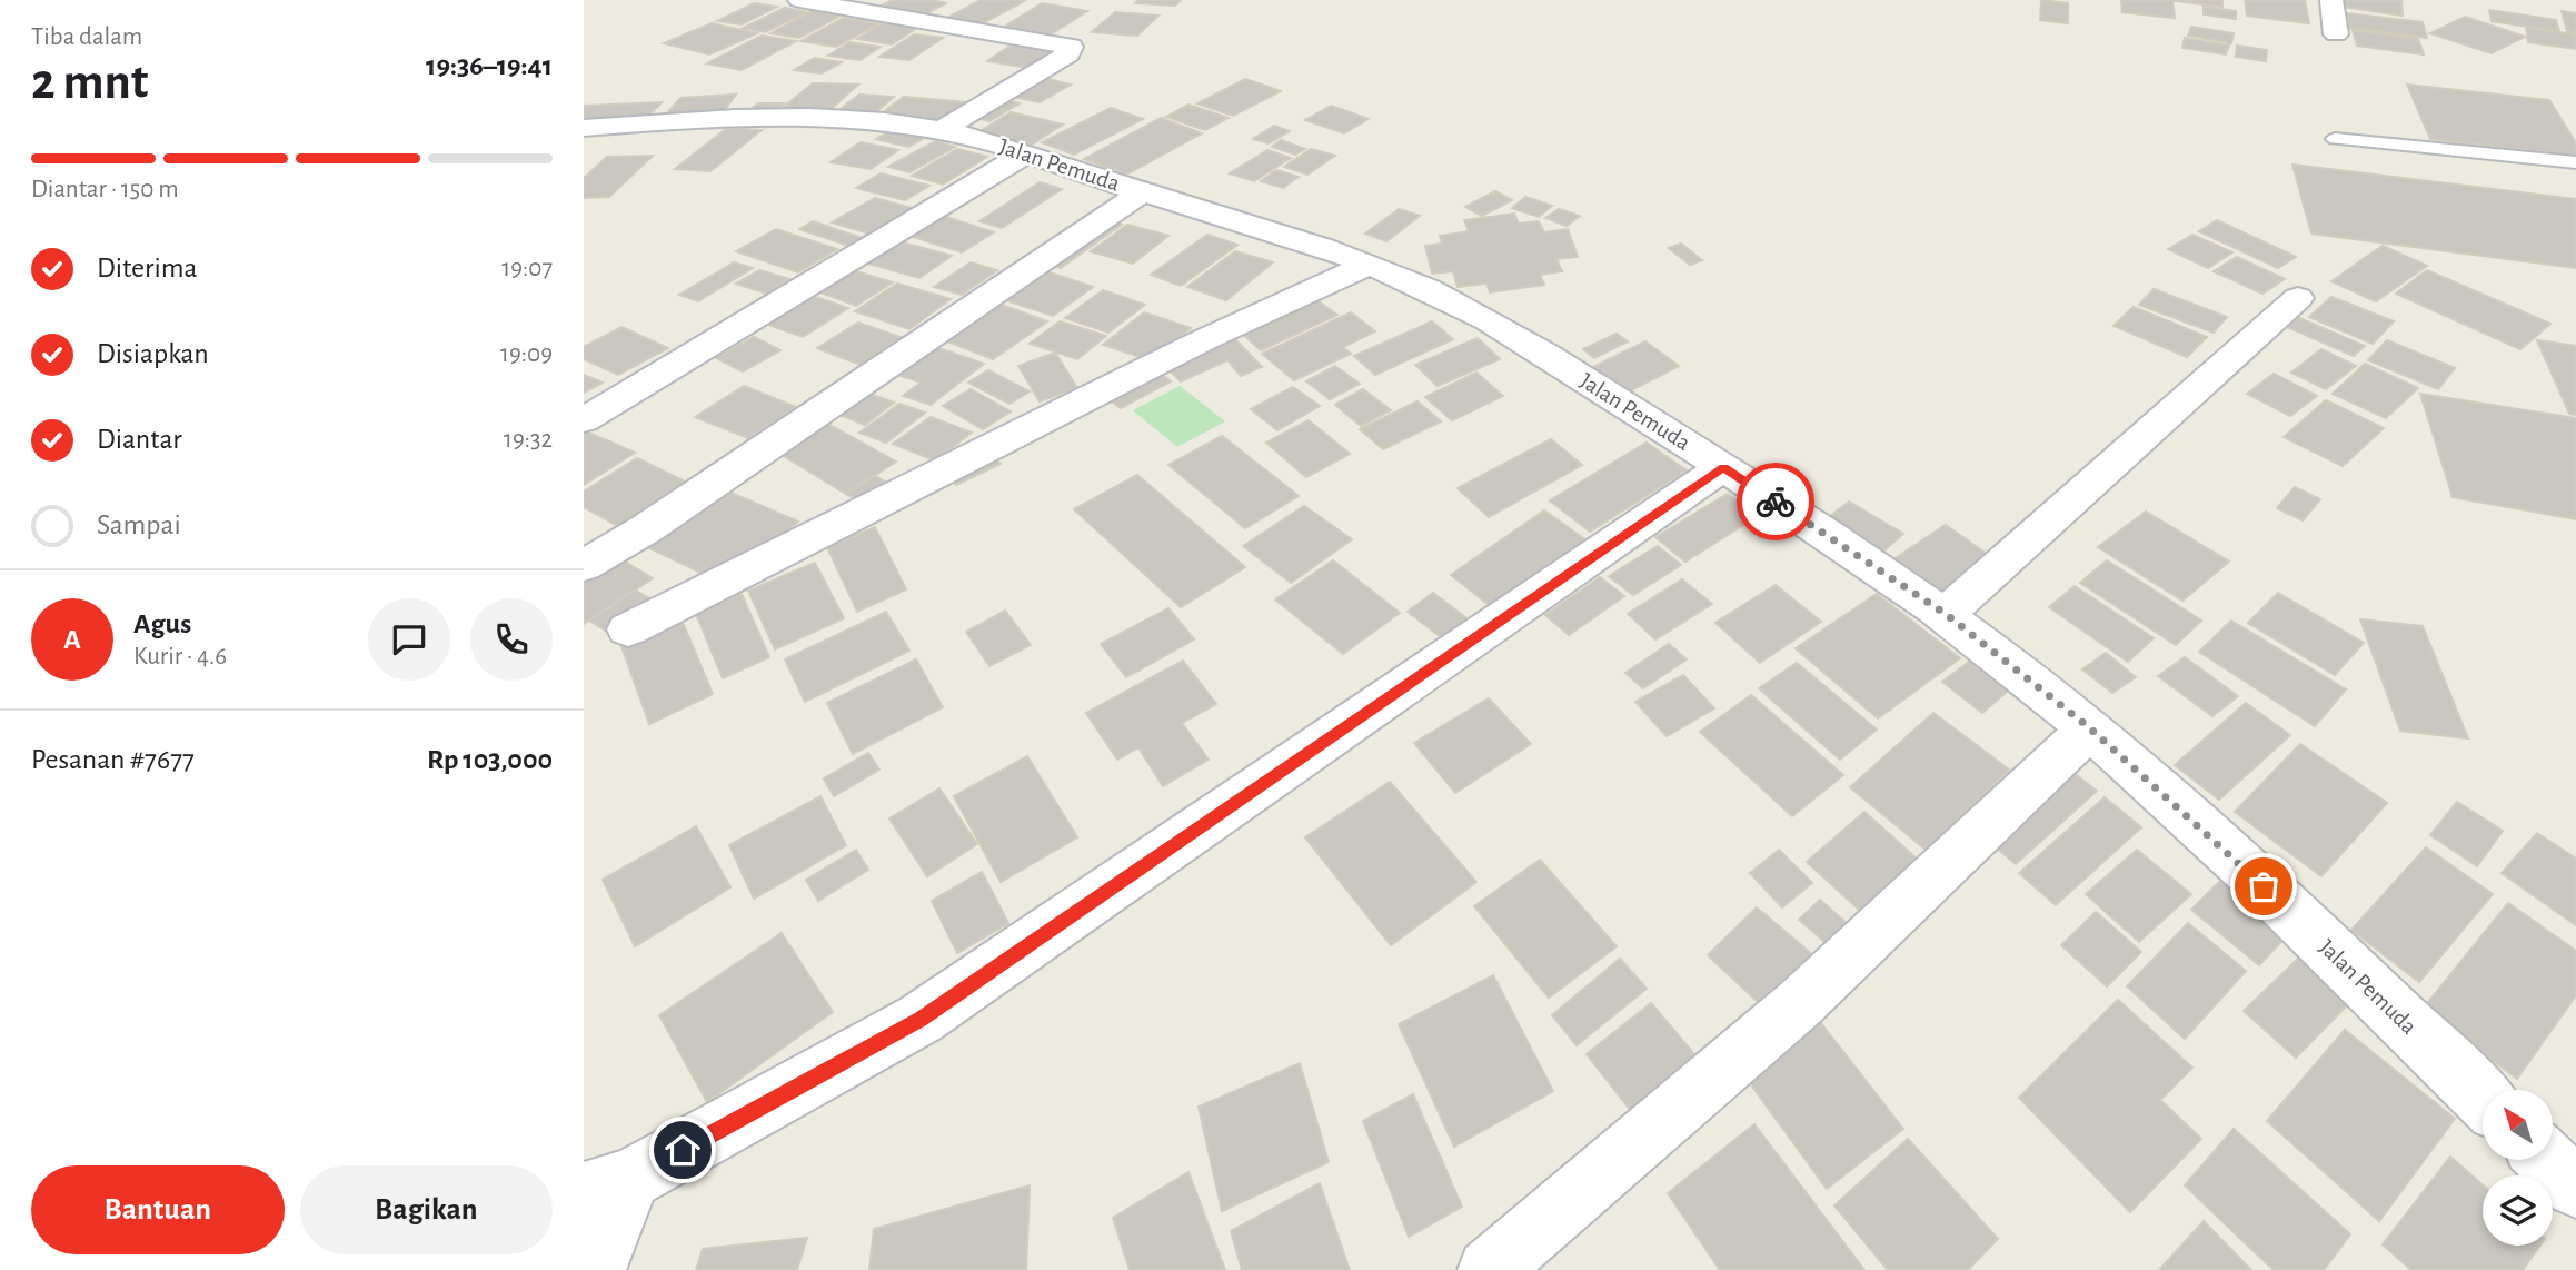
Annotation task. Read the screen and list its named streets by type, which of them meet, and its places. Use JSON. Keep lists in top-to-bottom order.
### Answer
{
  "streets": {
    "street": ["Jalan Pemuda"]
  },
  "north": "top left",
  "page": {
    "heading": ["2 mnt", "Tiba dalam", "19:36–19:41"],
    "panel": [
      "Agus",
      "Kurir · 4.6",
      "Pesanan #7677",
      "Rp 103,000"
    ],
    "bar": "Diantar · 150 m",
    "list": [
      ["Diterima", "19:07"],
      ["Disiapkan", "19:09"],
      ["Diantar", "19:32"],
      "Sampai"
    ],
    "round": "A",
    "buttons": ["Bantuan", "Bagikan"]
  }
}
